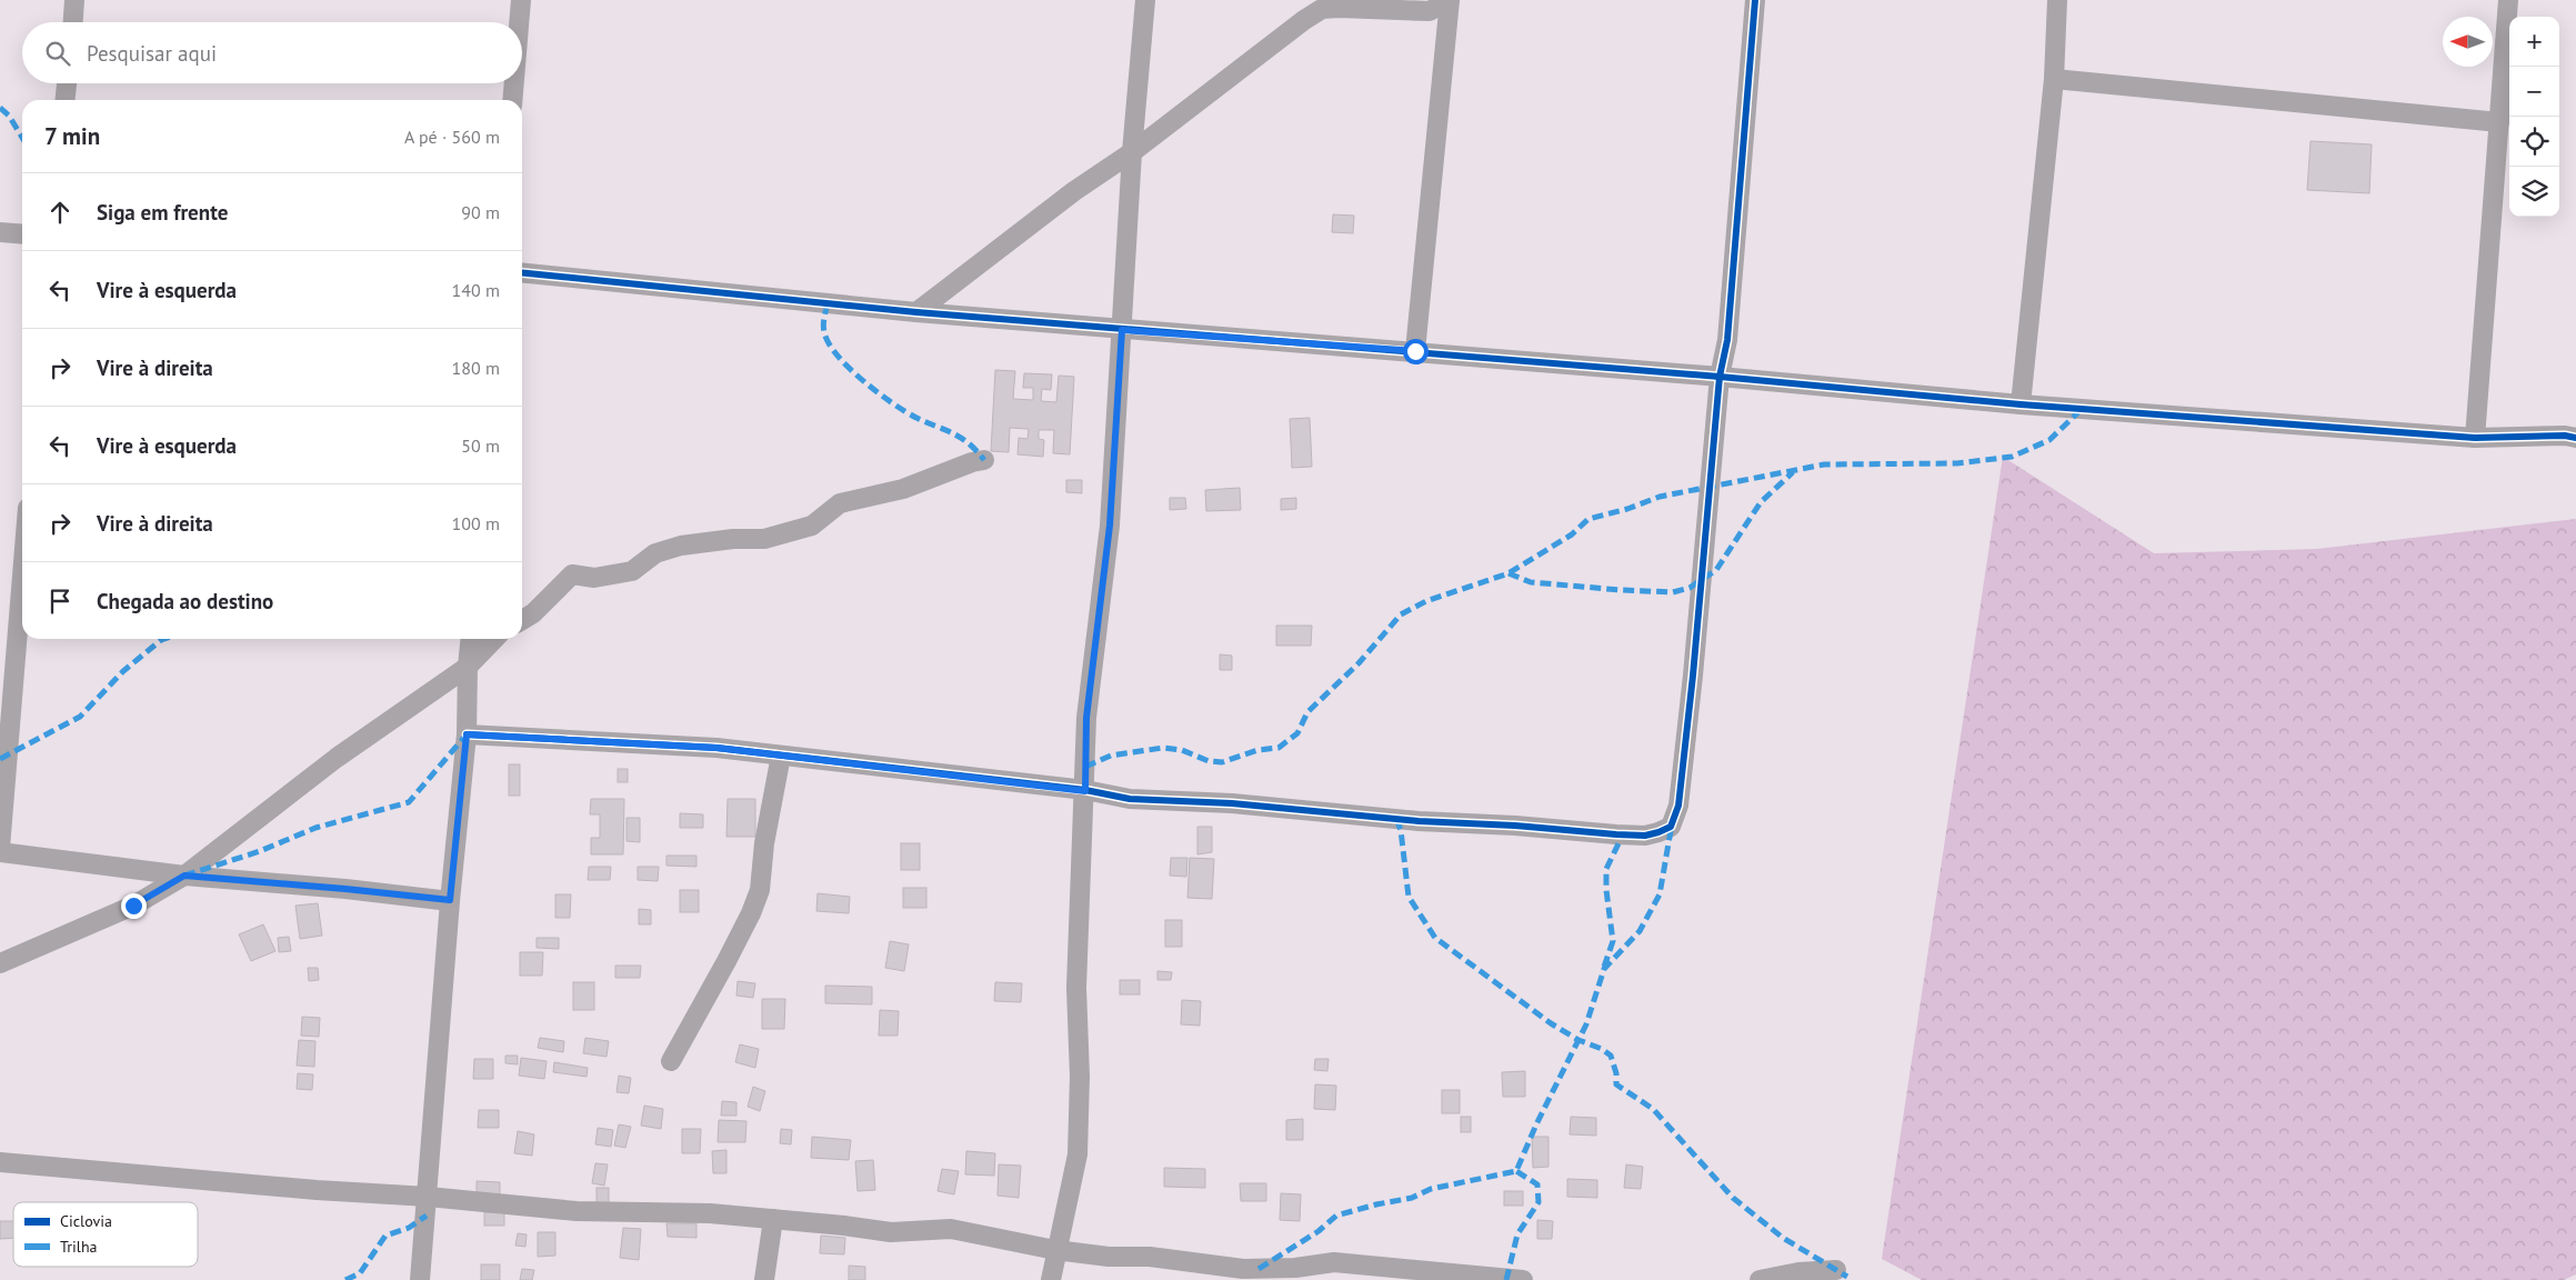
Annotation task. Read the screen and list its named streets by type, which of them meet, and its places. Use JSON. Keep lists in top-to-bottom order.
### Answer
{
  "legend": ["Ciclovia", "Trilha"],
  "north": "left",
  "page": {
    "map_buttons": ["+", "−"],
    "search": "Pesquisar aqui",
    "heading": ["7 min", "A pé · 560 m"],
    "list": [
      ["Siga em frente", "90 m"],
      ["Vire à esquerda", "140 m"],
      ["Vire à direita", "180 m"],
      ["Vire à esquerda", "50 m"],
      ["Vire à direita", "100 m"],
      "Chegada ao destino"
    ]
  }
}
